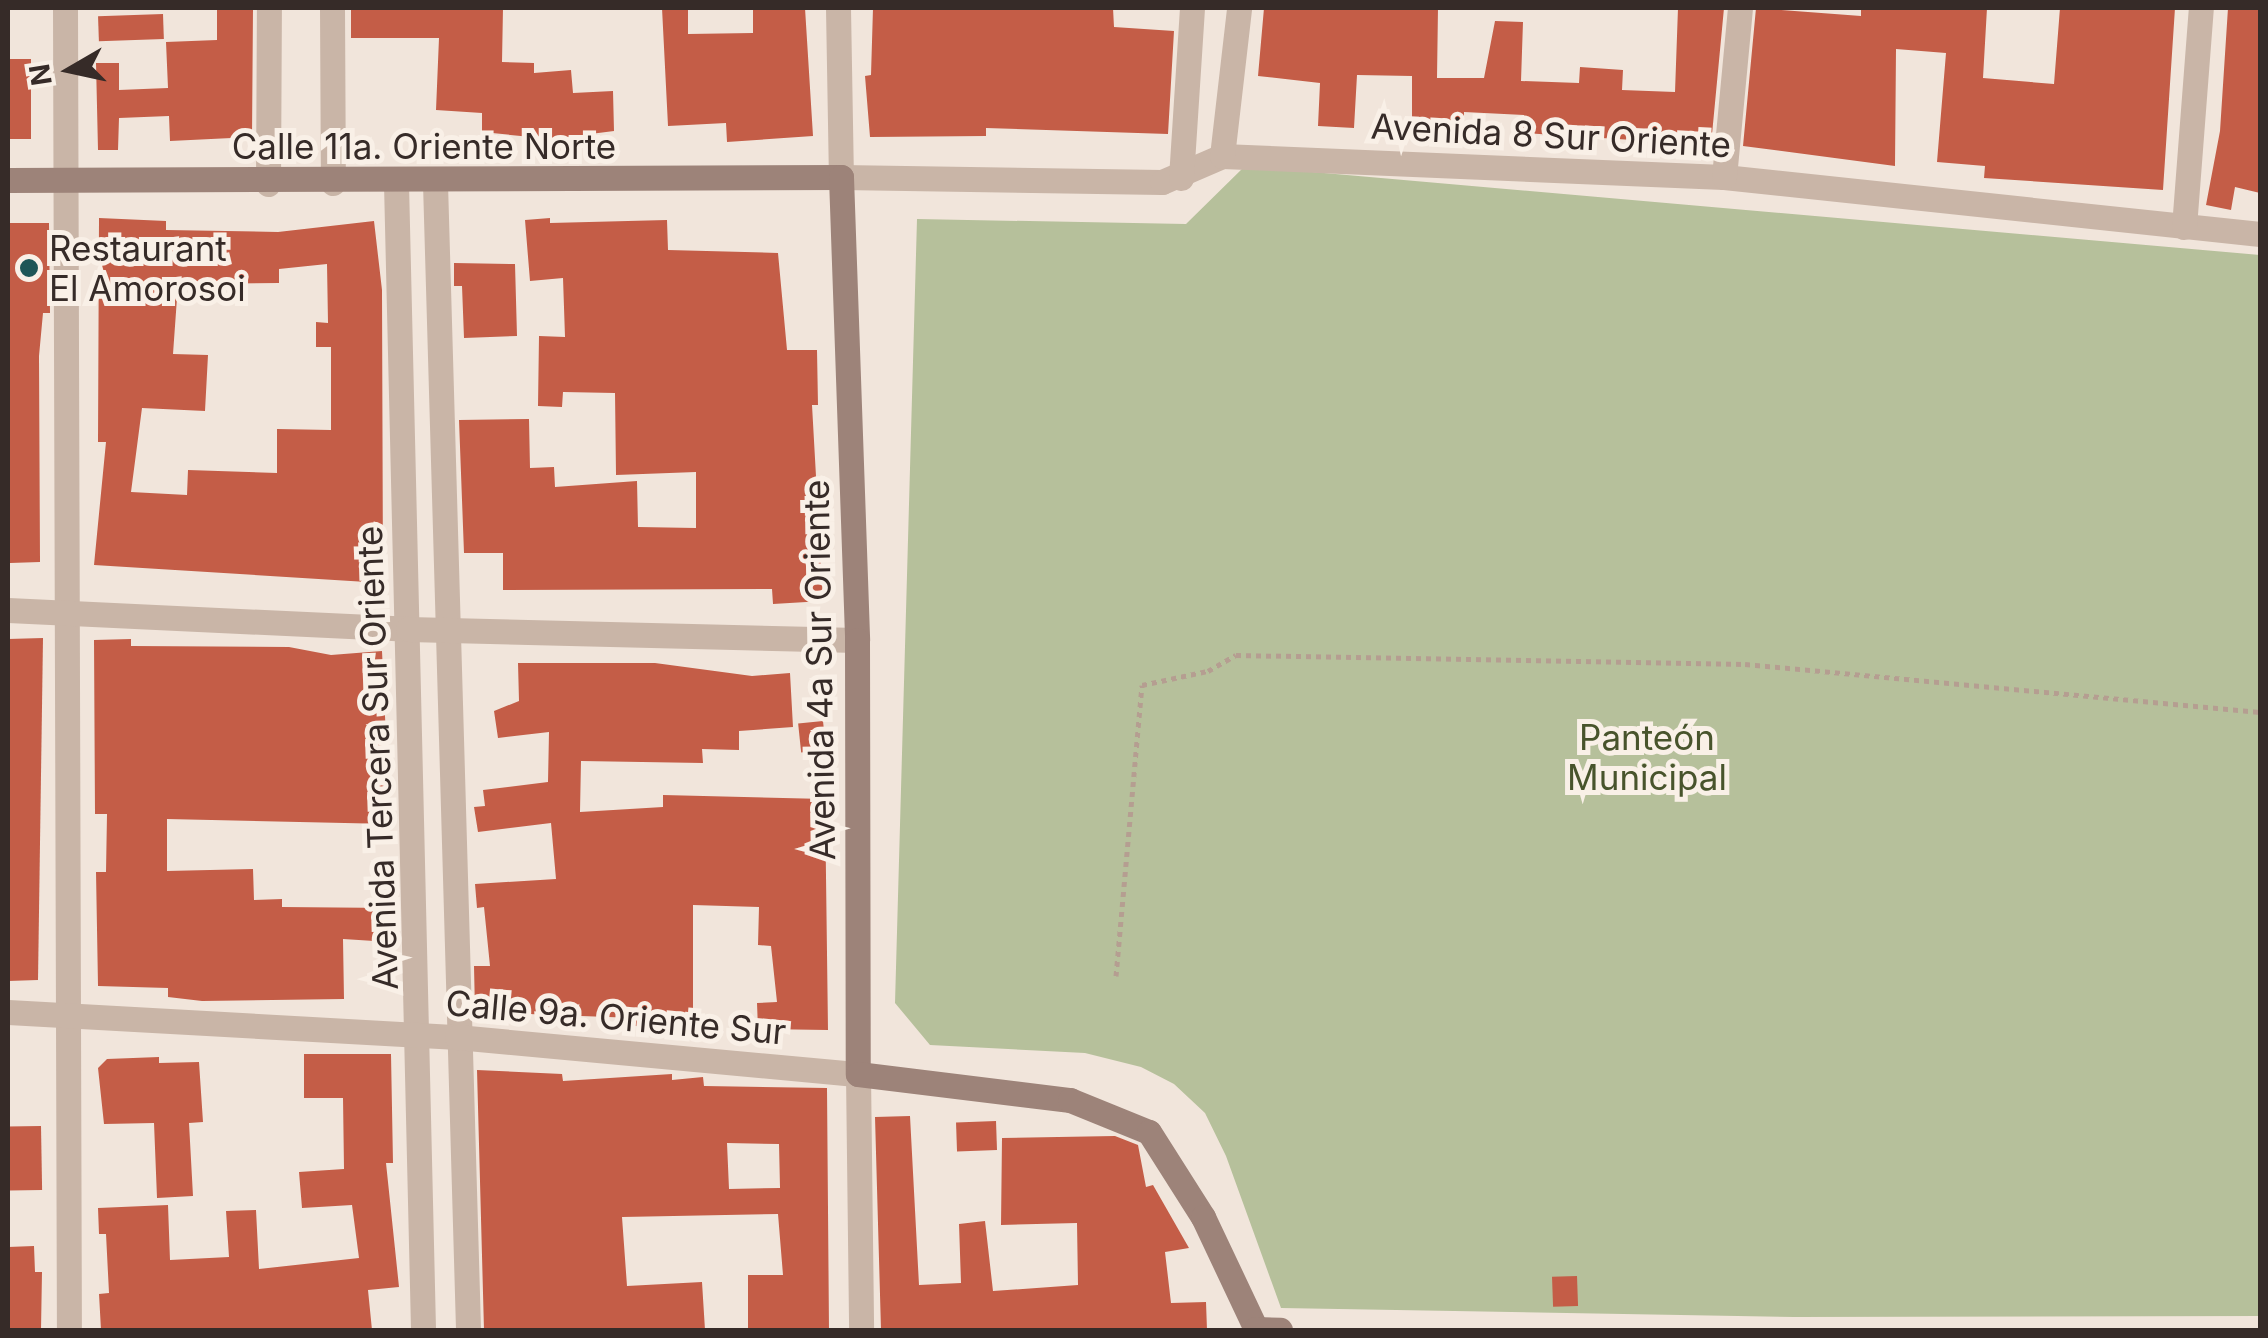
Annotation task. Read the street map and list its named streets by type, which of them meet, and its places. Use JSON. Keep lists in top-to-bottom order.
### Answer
{
  "streets": {
    "street": [
      "Avenida 8 Sur Oriente",
      "Calle 11a. Oriente Norte",
      "Avenida 4a Sur Oriente",
      "Avenida Tercera Sur Oriente",
      "Calle 9a. Oriente Sur"
    ]
  },
  "crossings": [
    ["Calle 11a. Oriente Norte", "Avenida 4a Sur Oriente"],
    ["Calle 11a. Oriente Norte", "Avenida Tercera Sur Oriente"],
    ["Avenida 4a Sur Oriente", "Calle 9a. Oriente Sur"],
    ["Avenida Tercera Sur Oriente", "Calle 9a. Oriente Sur"]
  ],
  "parks": ["Panteón Municipal"],
  "places": ["Restaurant El Amorosoi"],
  "north": "left"
}
